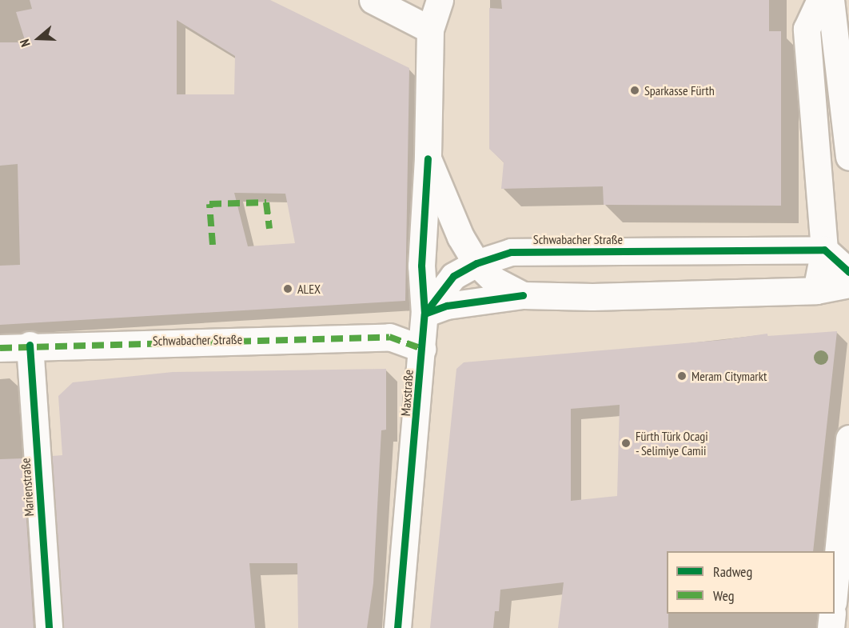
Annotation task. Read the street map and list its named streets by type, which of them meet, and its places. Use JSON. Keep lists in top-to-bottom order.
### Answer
{
  "streets": {
    "street": ["Schwabacher Straße", "Maxstraße", "Marienstraße"]
  },
  "crossings": [
    ["Schwabacher Straße", "Maxstraße"],
    ["Schwabacher Straße", "Marienstraße"]
  ],
  "places": [
    "Sparkasse Fürth",
    "ALEX",
    "Meram Citymarkt",
    "Fürth Türk Ocagi - Selimiye Camii"
  ],
  "legend": ["Radweg", "Weg"],
  "north": "left"
}
